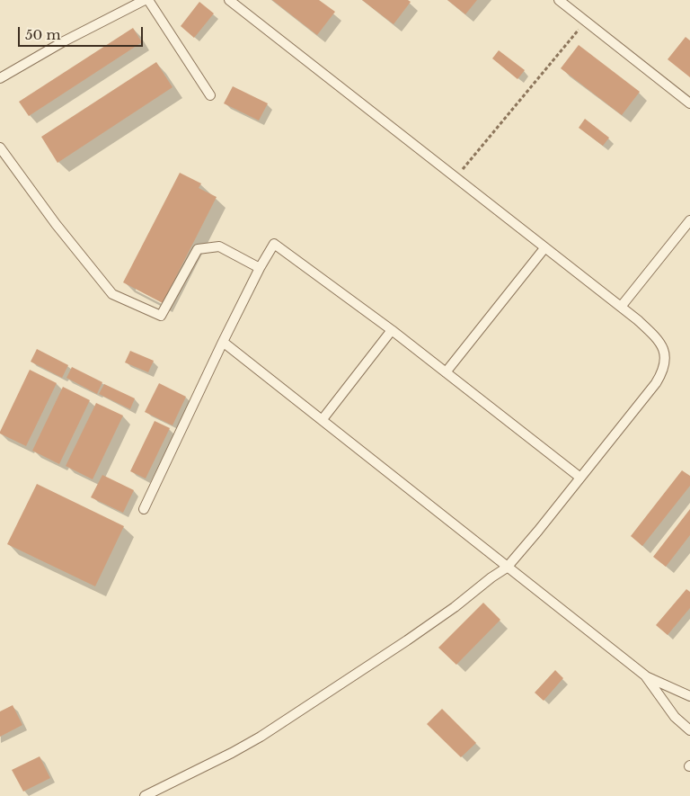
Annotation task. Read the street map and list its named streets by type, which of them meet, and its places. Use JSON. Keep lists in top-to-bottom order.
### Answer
{
  "scale_bar": "50 m"
}
